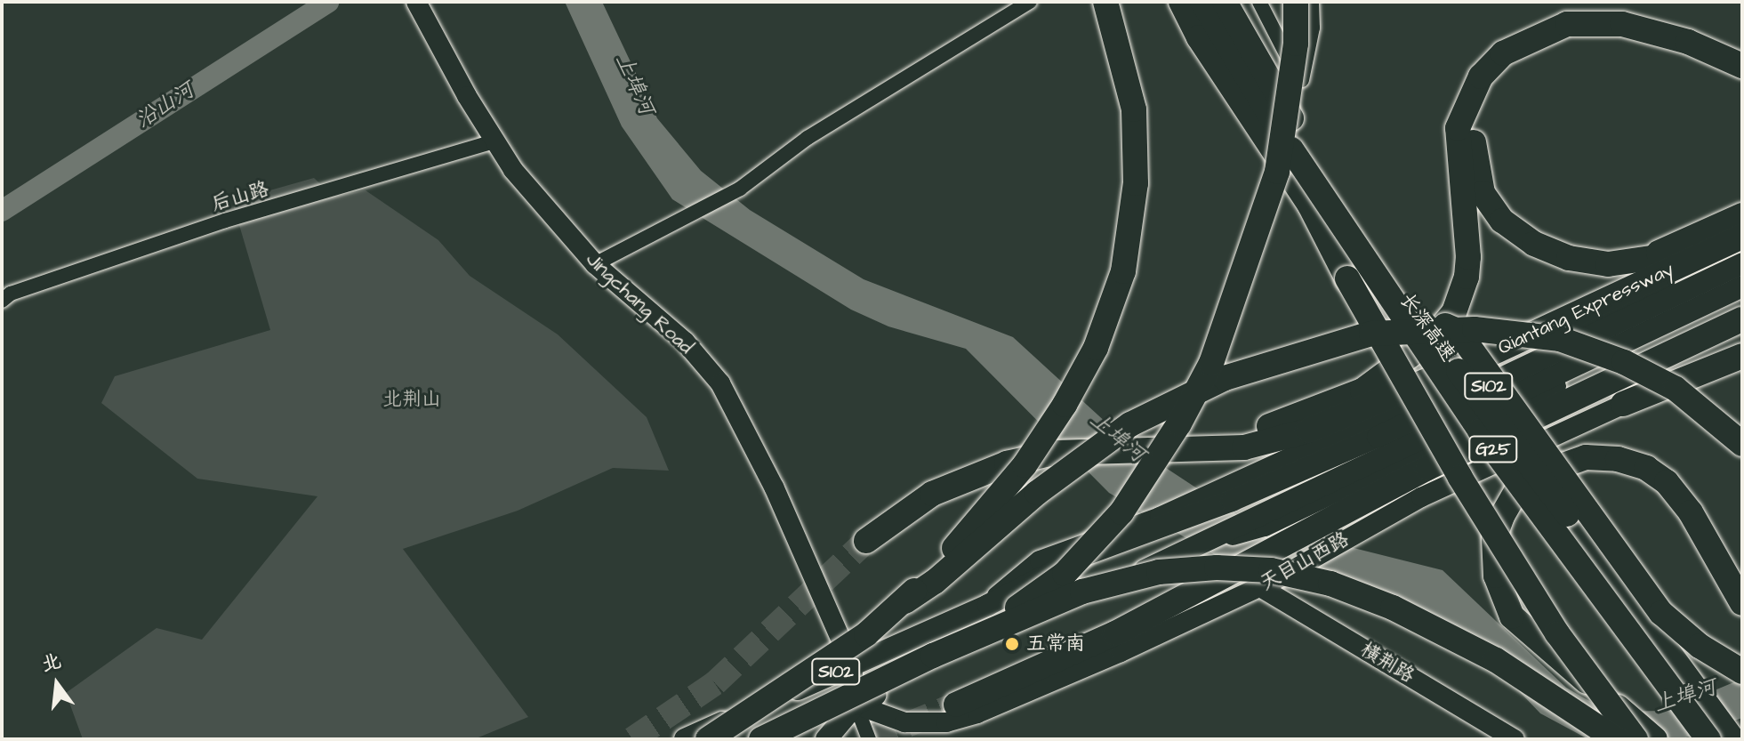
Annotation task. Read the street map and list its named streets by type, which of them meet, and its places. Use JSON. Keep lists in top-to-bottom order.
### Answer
{
  "streets": {
    "highway": ["Qiantang Expressway", "长深高速", "G25"],
    "main road": [
      "Jingchang Road",
      "S102",
      "天目山西路",
      "横荆路"
    ],
    "street": ["后山路"]
  },
  "crossings": [
    ["后山路", "Jingchang Road"],
    ["Jingchang Road", "S102"],
    ["Jingchang Road", "天目山西路"],
    ["S102", "天目山西路"],
    ["天目山西路", "横荆路"]
  ],
  "water": ["上埠河", "沿山河"],
  "parks": ["北荆山"],
  "places": ["五常南"],
  "north": "top"
}
